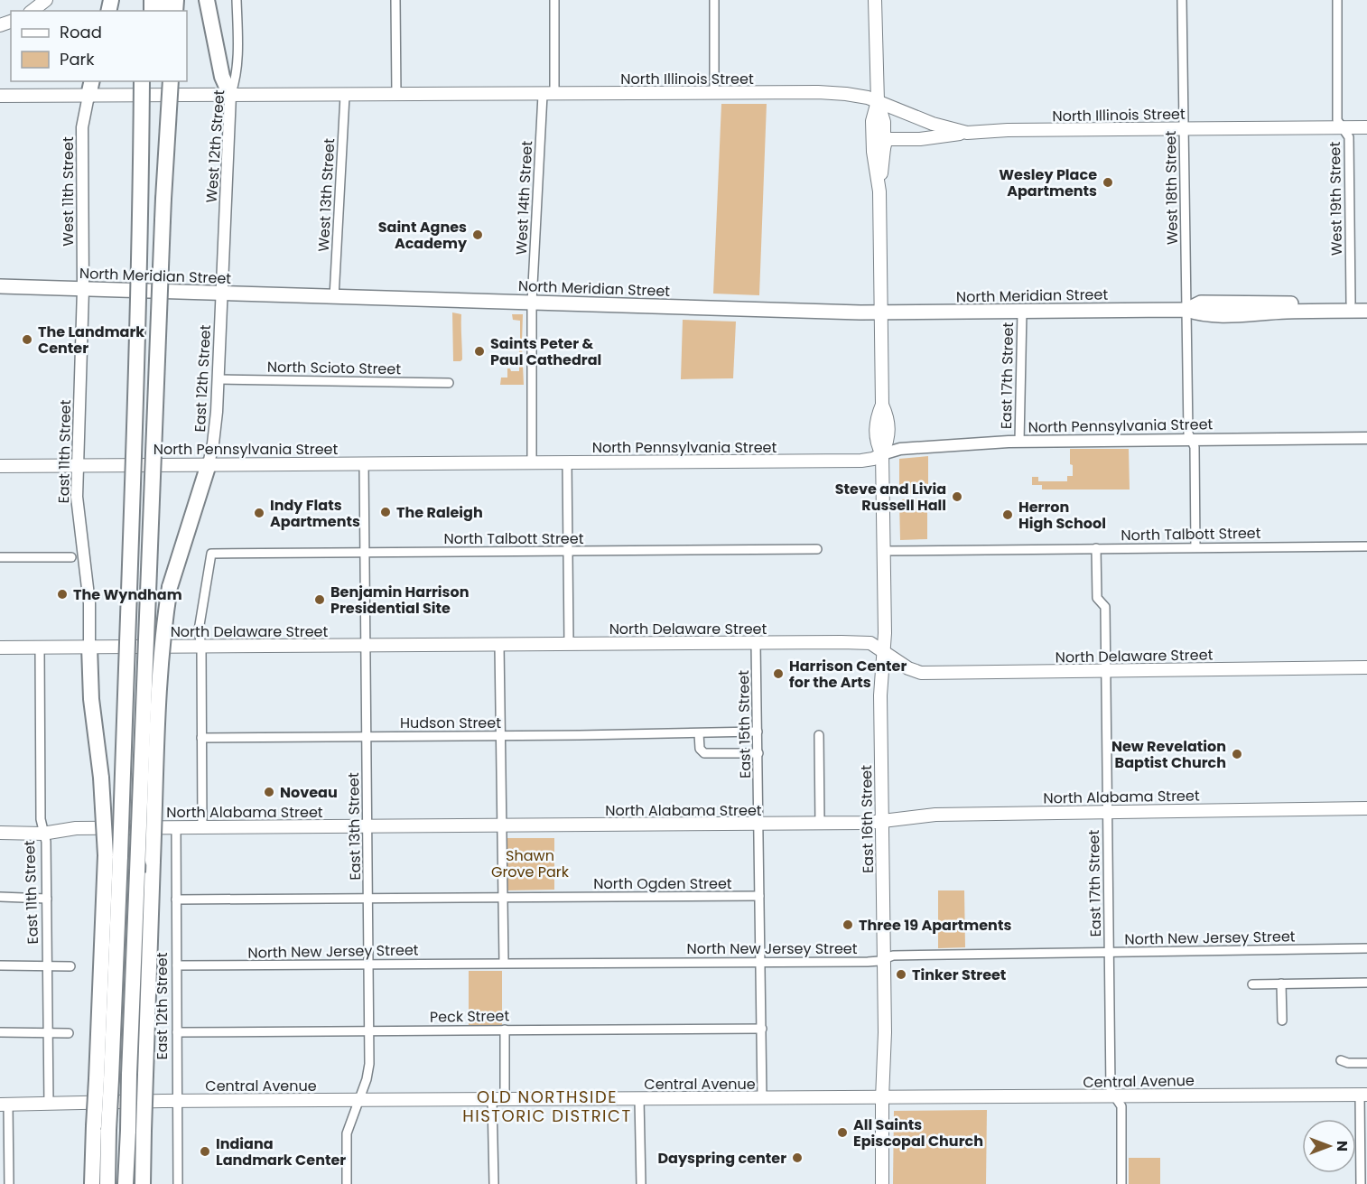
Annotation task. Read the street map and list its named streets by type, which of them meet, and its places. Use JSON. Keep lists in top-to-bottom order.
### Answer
{
  "streets": {
    "main road": [
      "North Illinois Street",
      "North Meridian Street",
      "North Pennsylvania Street",
      "North Delaware Street",
      "North Alabama Street",
      "East 16th Street",
      "Central Avenue"
    ],
    "street": [
      "West 12th Street",
      "West 18th Street",
      "West 11th Street",
      "West 13th Street",
      "West 14th Street",
      "West 19th Street",
      "North Scioto Street",
      "East 17th Street",
      "East 12th Street",
      "East 11th Street",
      "North Talbott Street",
      "Hudson Street",
      "East 15th Street",
      "East 13th Street",
      "North Ogden Street",
      "North New Jersey Street",
      "Peck Street"
    ]
  },
  "crossings": [
    ["North Illinois Street", "West 12th Street"],
    ["North Illinois Street", "West 18th Street"],
    ["North Illinois Street", "West 11th Street"],
    ["North Illinois Street", "West 13th Street"],
    ["North Illinois Street", "West 14th Street"],
    ["North Illinois Street", "West 19th Street"],
    ["West 12th Street", "North Meridian Street"],
    ["West 12th Street", "East 12th Street"],
    ["West 18th Street", "North Meridian Street"],
    ["West 18th Street", "North Pennsylvania Street"],
    ["West 18th Street", "North Talbott Street"],
    ["West 11th Street", "North Meridian Street"],
    ["West 11th Street", "East 11th Street"],
    ["West 13th Street", "North Meridian Street"],
    ["West 14th Street", "North Meridian Street"],
    ["West 14th Street", "North Pennsylvania Street"],
    ["West 19th Street", "North Meridian Street"],
    ["North Meridian Street", "East 17th Street"],
    ["North Meridian Street", "East 12th Street"],
    ["North Meridian Street", "East 11th Street"],
    ["North Meridian Street", "East 16th Street"],
    ["North Scioto Street", "East 12th Street"],
    ["East 17th Street", "North Pennsylvania Street"],
    ["East 17th Street", "North Talbott Street"],
    ["East 17th Street", "North Delaware Street"],
    ["East 17th Street", "North Alabama Street"],
    ["East 17th Street", "North New Jersey Street"],
    ["East 17th Street", "Central Avenue"],
    ["East 12th Street", "North Pennsylvania Street"],
    ["East 12th Street", "North Alabama Street"],
    ["East 12th Street", "North Ogden Street"],
    ["East 12th Street", "North New Jersey Street"],
    ["East 12th Street", "Peck Street"],
    ["East 12th Street", "Central Avenue"],
    ["North Pennsylvania Street", "East 11th Street"],
    ["North Pennsylvania Street", "East 16th Street"],
    ["North Pennsylvania Street", "East 13th Street"],
    ["East 11th Street", "North Delaware Street"],
    ["East 11th Street", "North Alabama Street"],
    ["East 11th Street", "Central Avenue"],
    ["North Talbott Street", "North Delaware Street"],
    ["North Talbott Street", "East 16th Street"],
    ["North Talbott Street", "East 13th Street"],
    ["North Delaware Street", "East 15th Street"],
    ["North Delaware Street", "East 16th Street"],
    ["North Delaware Street", "East 13th Street"],
    ["Hudson Street", "East 15th Street"],
    ["Hudson Street", "East 13th Street"],
    ["East 15th Street", "North Alabama Street"],
    ["East 15th Street", "North Ogden Street"],
    ["East 15th Street", "North New Jersey Street"],
    ["East 15th Street", "Peck Street"],
    ["East 15th Street", "Central Avenue"],
    ["North Alabama Street", "East 16th Street"],
    ["North Alabama Street", "East 13th Street"],
    ["East 16th Street", "North New Jersey Street"],
    ["East 16th Street", "Central Avenue"],
    ["East 13th Street", "North Ogden Street"],
    ["East 13th Street", "North New Jersey Street"],
    ["East 13th Street", "Peck Street"],
    ["East 13th Street", "Central Avenue"]
  ],
  "districts": ["OLD NORTHSIDE HISTORIC DISTRICT"],
  "parks": ["Shawn Grove Park"],
  "places": [
    "Wesley Place Apartments",
    "Saint Agnes Academy",
    "The Landmark Center",
    "Saints Peter & Paul Cathedral",
    "Steve and Livia Russell Hall",
    "The Raleigh",
    "Indy Flats Apartments",
    "Herron High School",
    "The Wyndham",
    "Benjamin Harrison Presidential Site",
    "Harrison Center for the Arts",
    "New Revelation Baptist Church",
    "Noveau",
    "Three 19 Apartments",
    "Tinker Street",
    "All Saints Episcopal Church",
    "Indiana Landmark Center",
    "Dayspring center"
  ],
  "legend": ["Road", "Park"],
  "north": "right"
}
